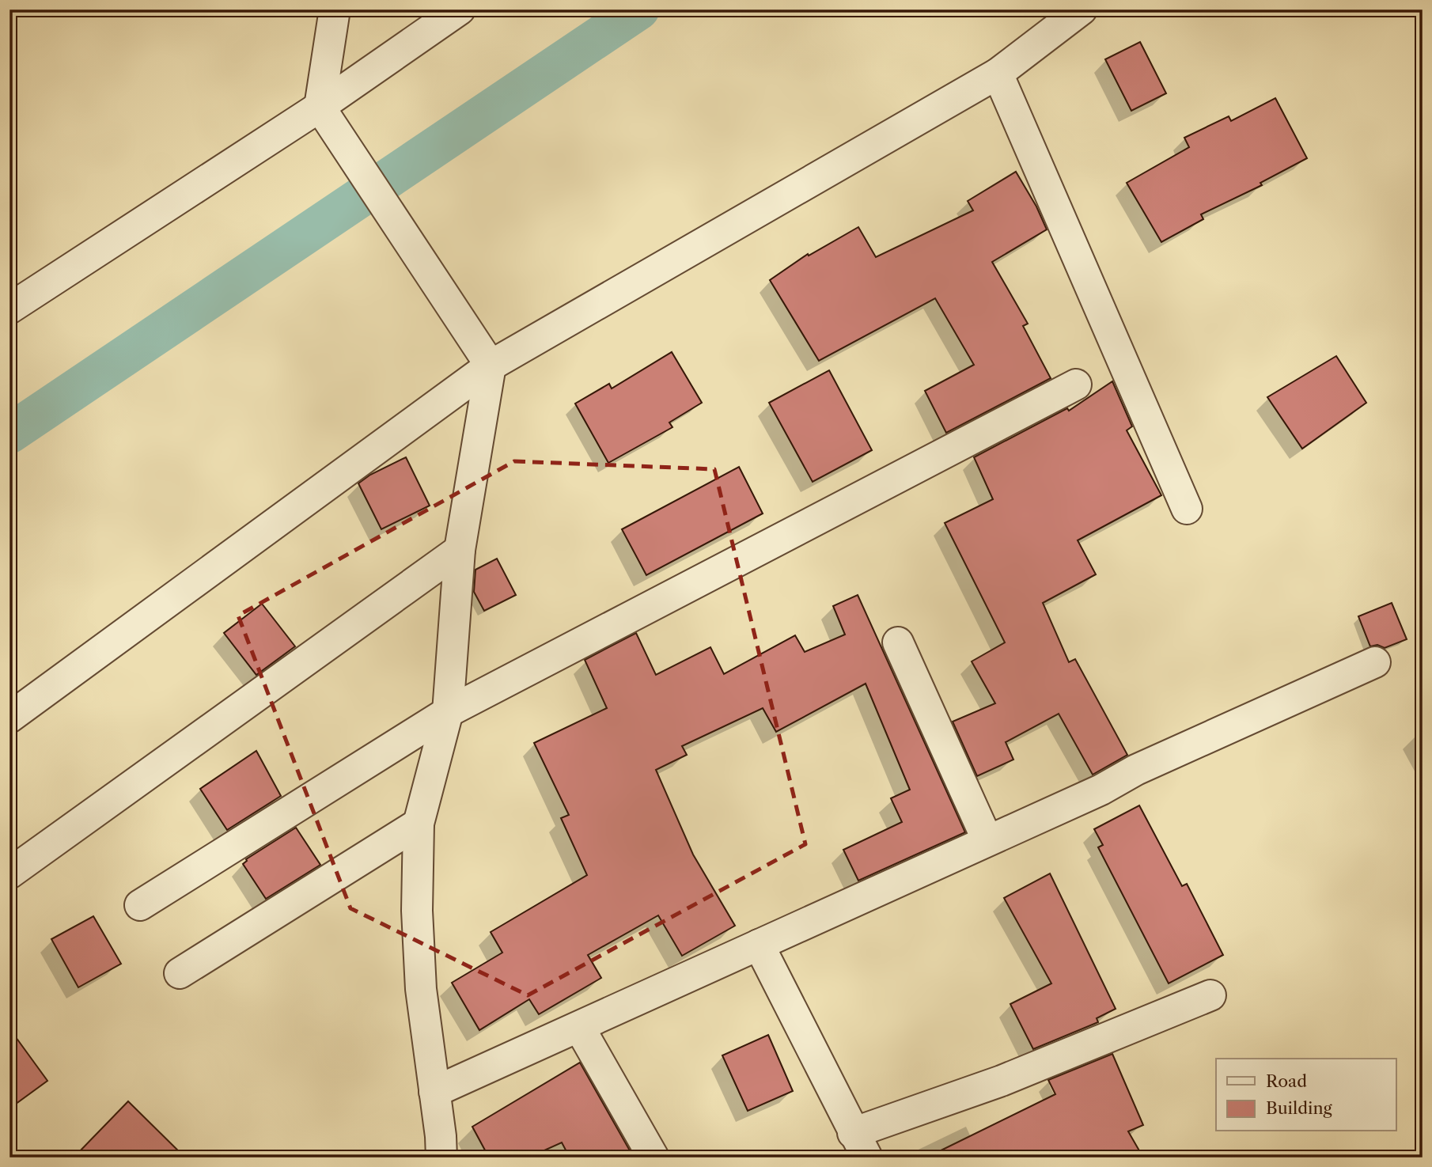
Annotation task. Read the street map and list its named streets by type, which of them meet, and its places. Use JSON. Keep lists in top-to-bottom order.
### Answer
{
  "legend": ["Road", "Building"]
}
